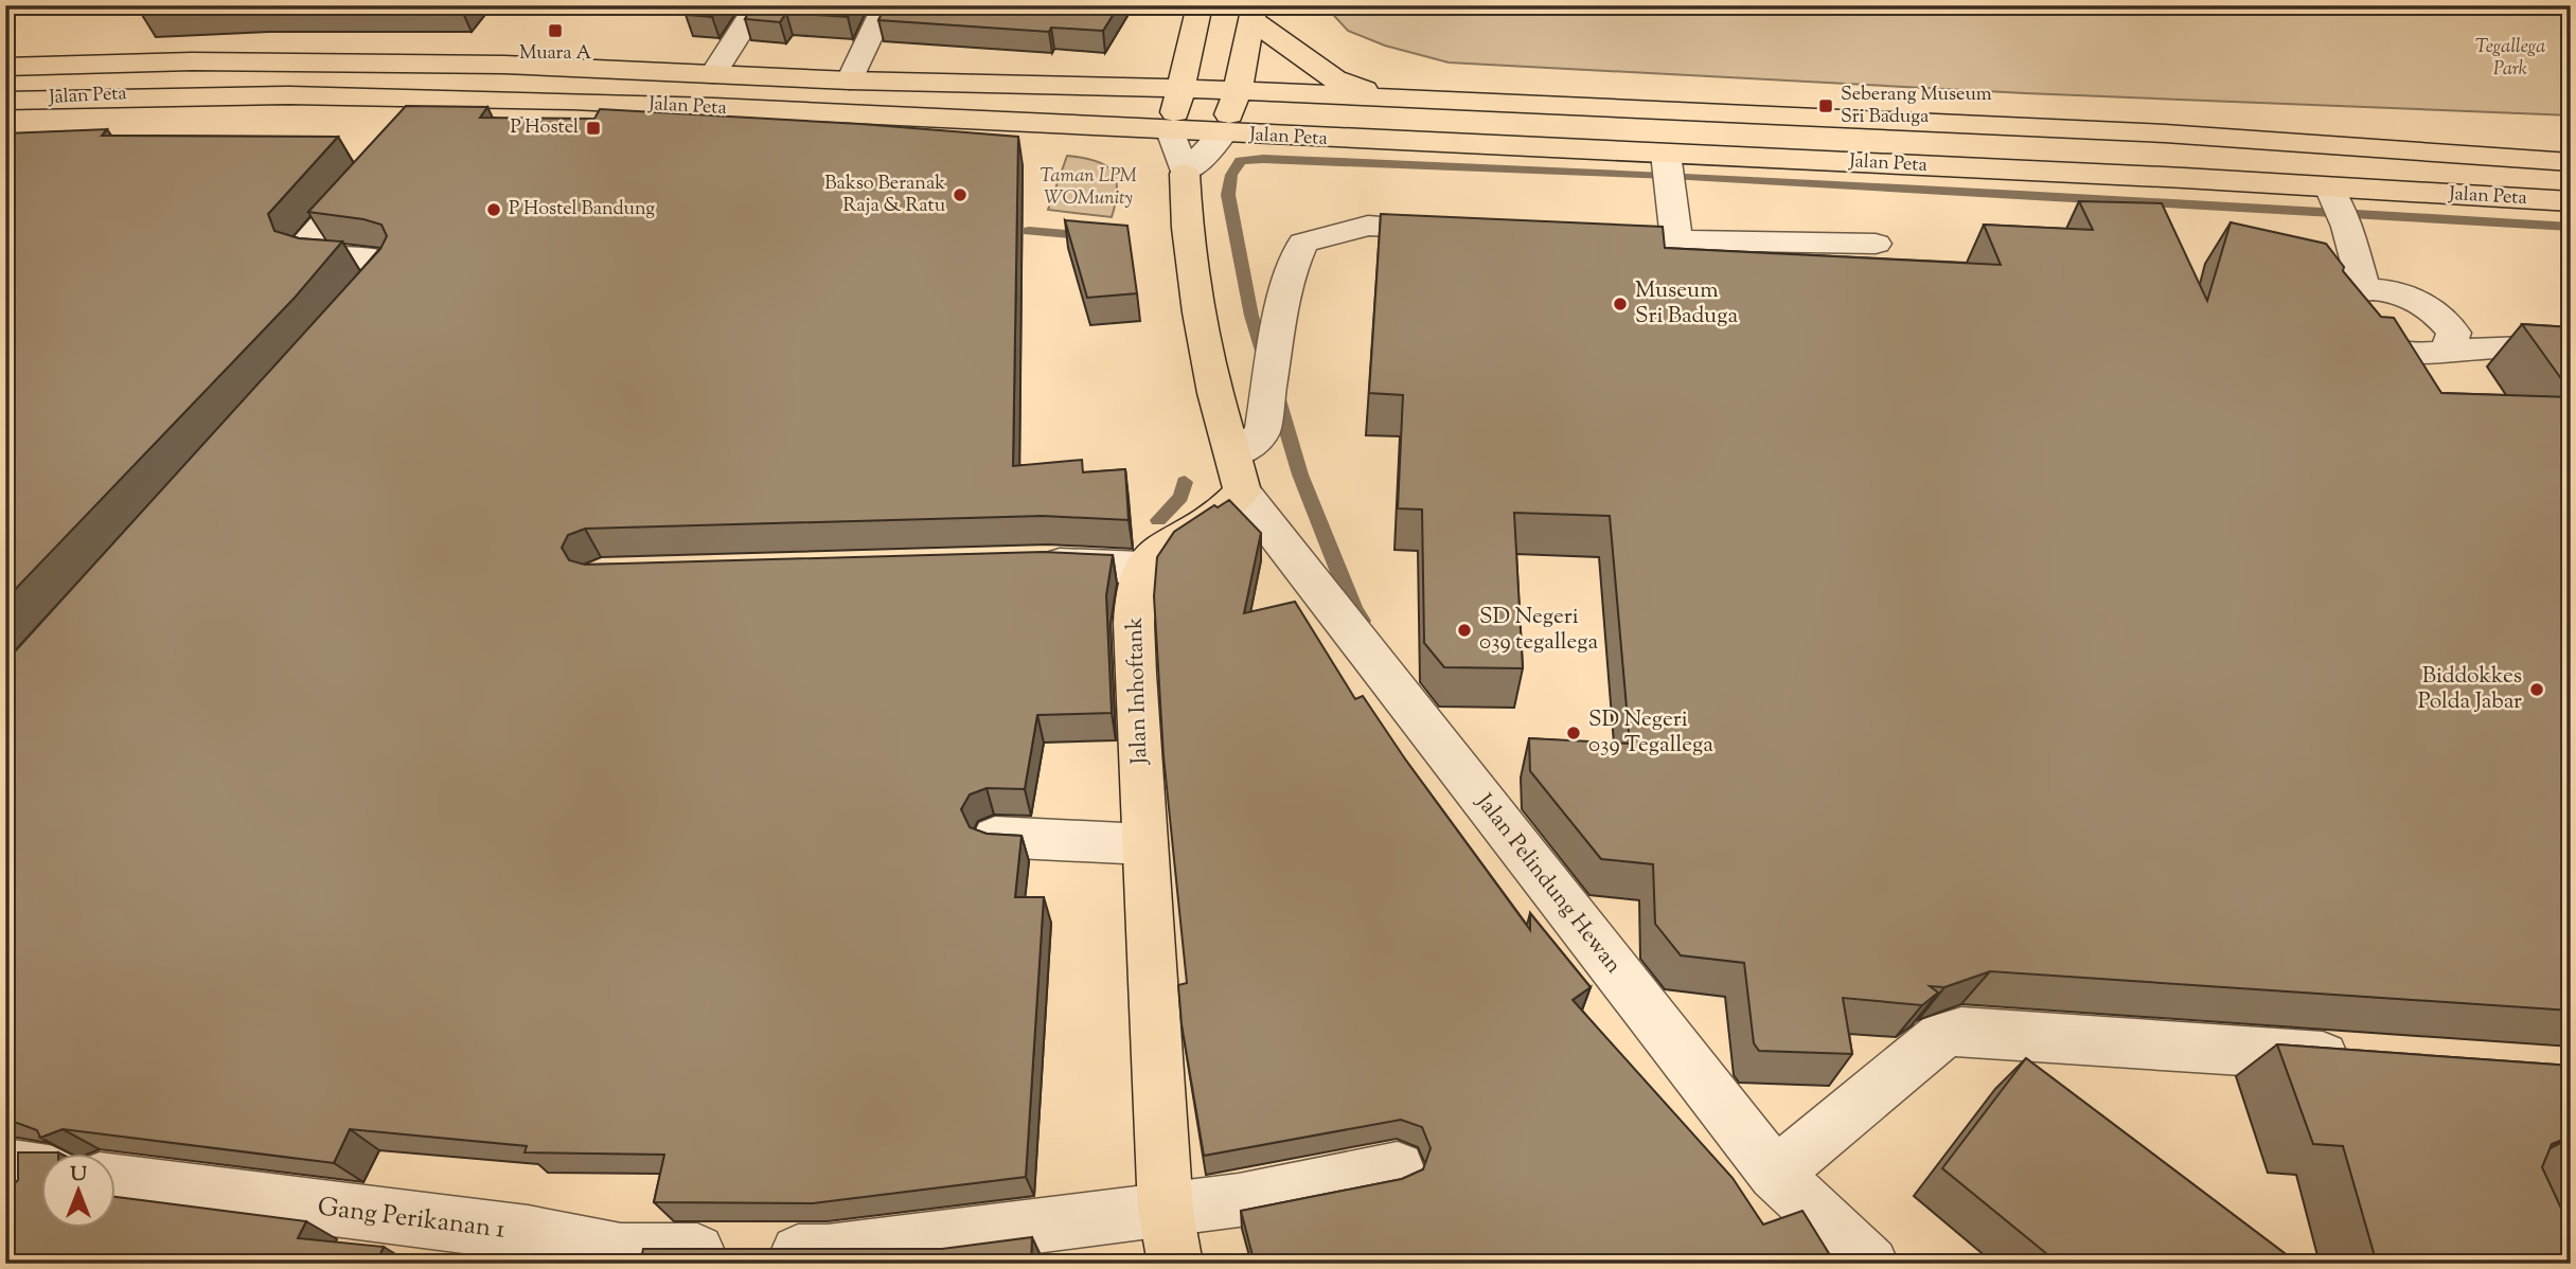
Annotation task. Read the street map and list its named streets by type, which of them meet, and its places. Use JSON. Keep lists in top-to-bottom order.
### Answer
{
  "streets": {
    "main road": ["Jalan Peta", "Jalan Inhoftank"],
    "street": ["Jalan Pelindung Hewan", "Gang Perikanan 1"]
  },
  "crossings": [
    ["Jalan Inhoftank", "Gang Perikanan 1"]
  ],
  "parks": ["Tegallega Park", "Taman LPM WOMunity"],
  "places": {
    "transit": ["Muara A", "Seberang Museum Sri Baduga", "P Hostel"],
    "other": [
      "Bakso Beranak Raja & Ratu",
      "P Hostel Bandung",
      "Museum Sri Baduga",
      "SD Negeri 039 tegallega",
      "Biddokkes Polda Jabar",
      "SD Negeri 039 Tegallega"
    ]
  },
  "north": "top"
}
